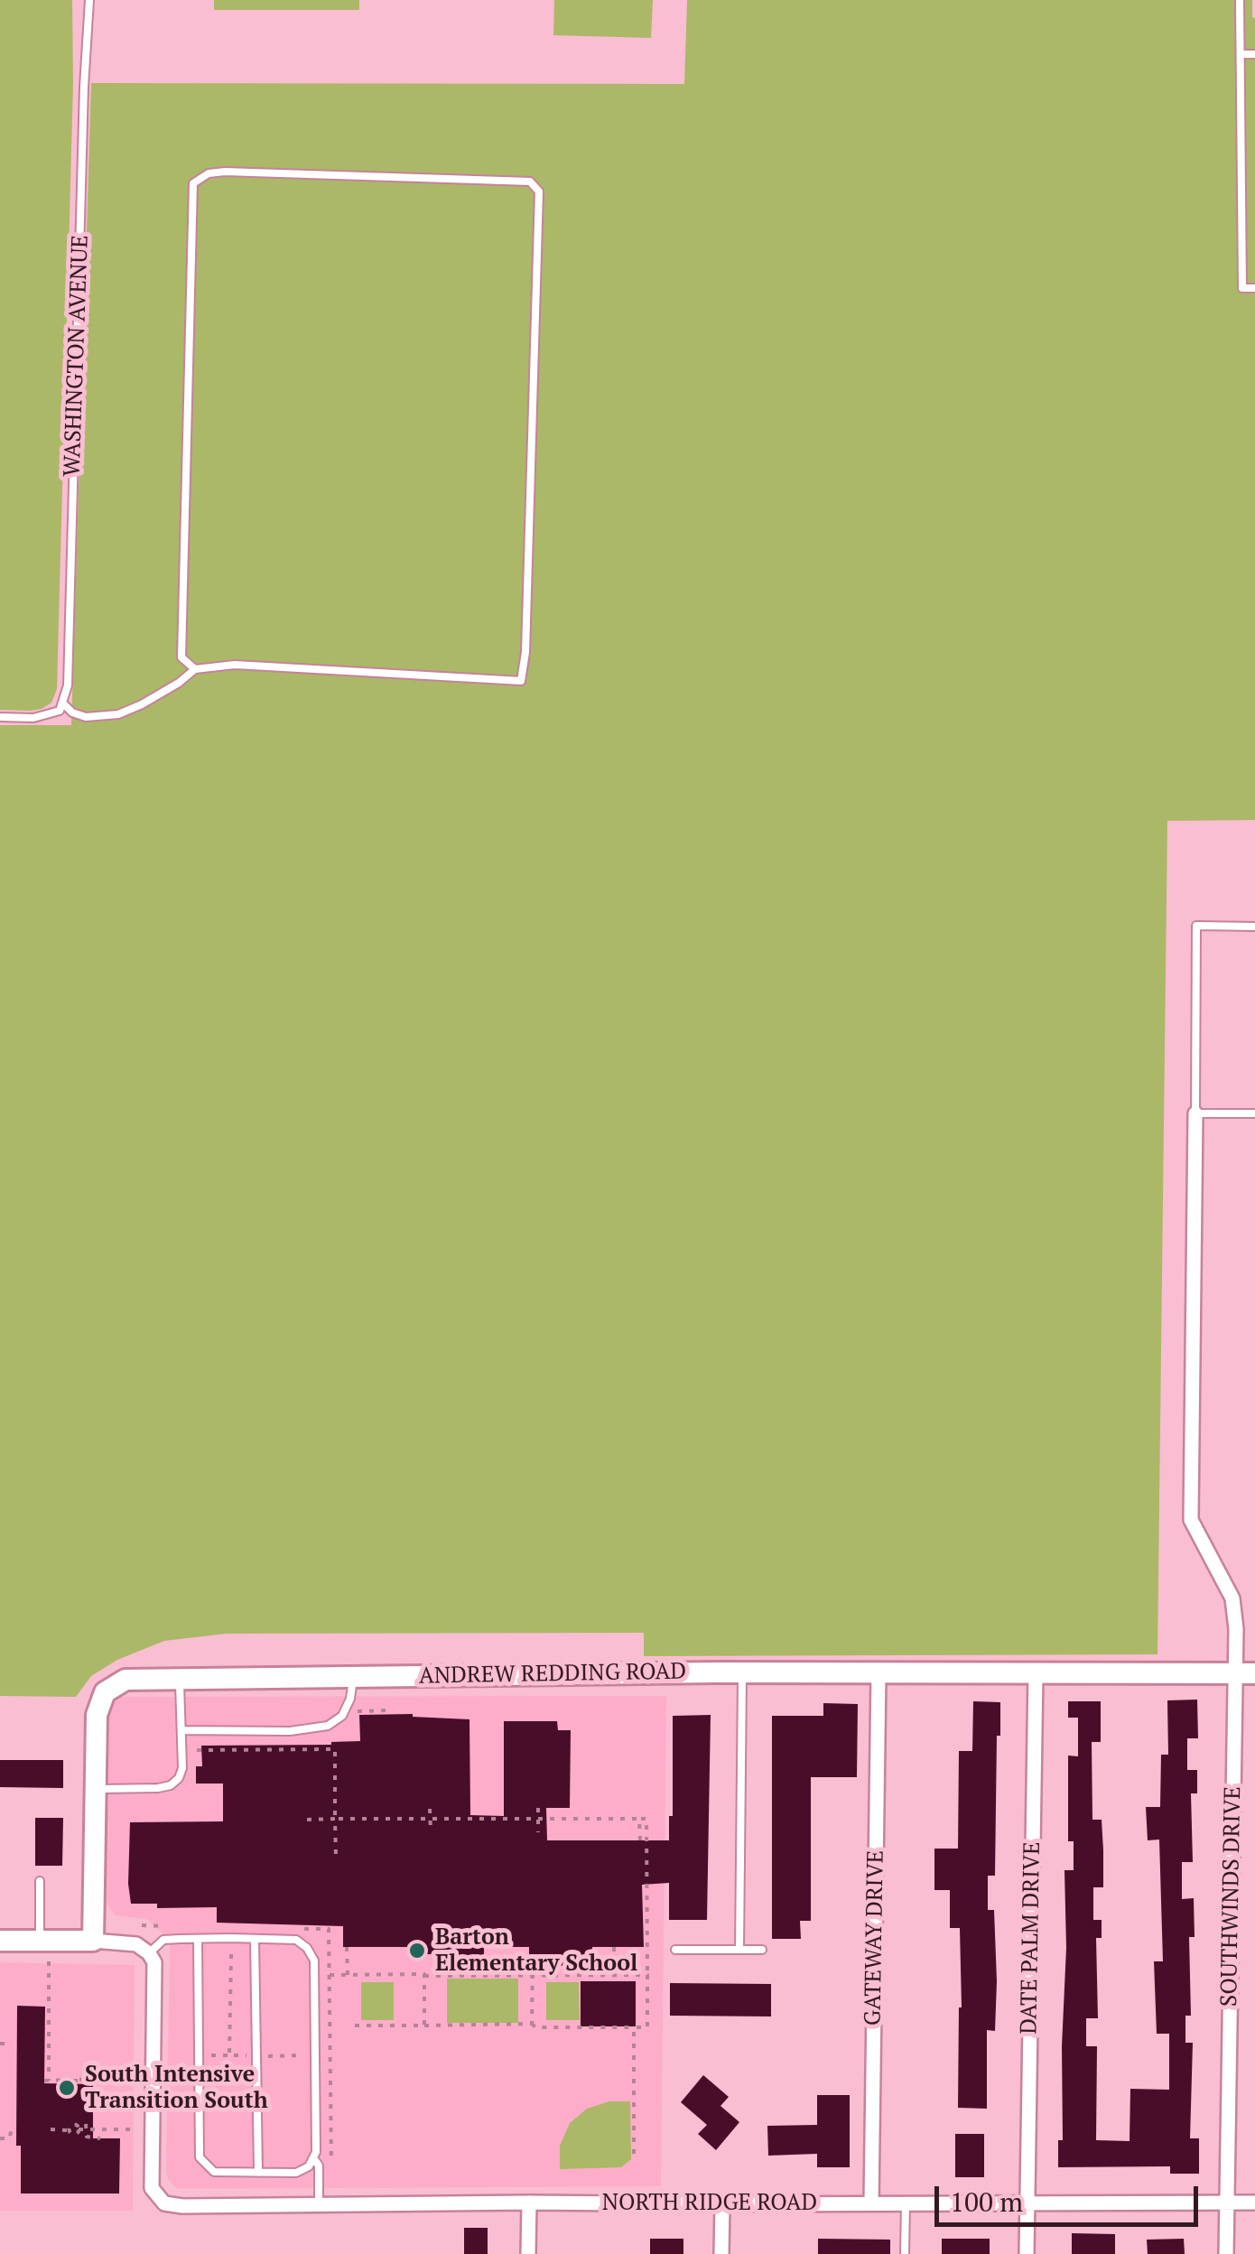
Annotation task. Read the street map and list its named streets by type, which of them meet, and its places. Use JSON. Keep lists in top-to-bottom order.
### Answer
{
  "streets": {
    "street": [
      "ANDREW REDDING ROAD",
      "SOUTHWINDS DRIVE",
      "GATEWAY DRIVE",
      "DATE PALM DRIVE",
      "NORTH RIDGE ROAD"
    ],
    "lane": ["WASHINGTON AVENUE"]
  },
  "crossings": [
    ["ANDREW REDDING ROAD", "SOUTHWINDS DRIVE"],
    ["ANDREW REDDING ROAD", "GATEWAY DRIVE"],
    ["ANDREW REDDING ROAD", "DATE PALM DRIVE"],
    ["SOUTHWINDS DRIVE", "NORTH RIDGE ROAD"],
    ["GATEWAY DRIVE", "NORTH RIDGE ROAD"],
    ["DATE PALM DRIVE", "NORTH RIDGE ROAD"]
  ],
  "places": ["Barton Elementary School", "South Intensive Transition South"],
  "scale_bar": "100 m"
}
